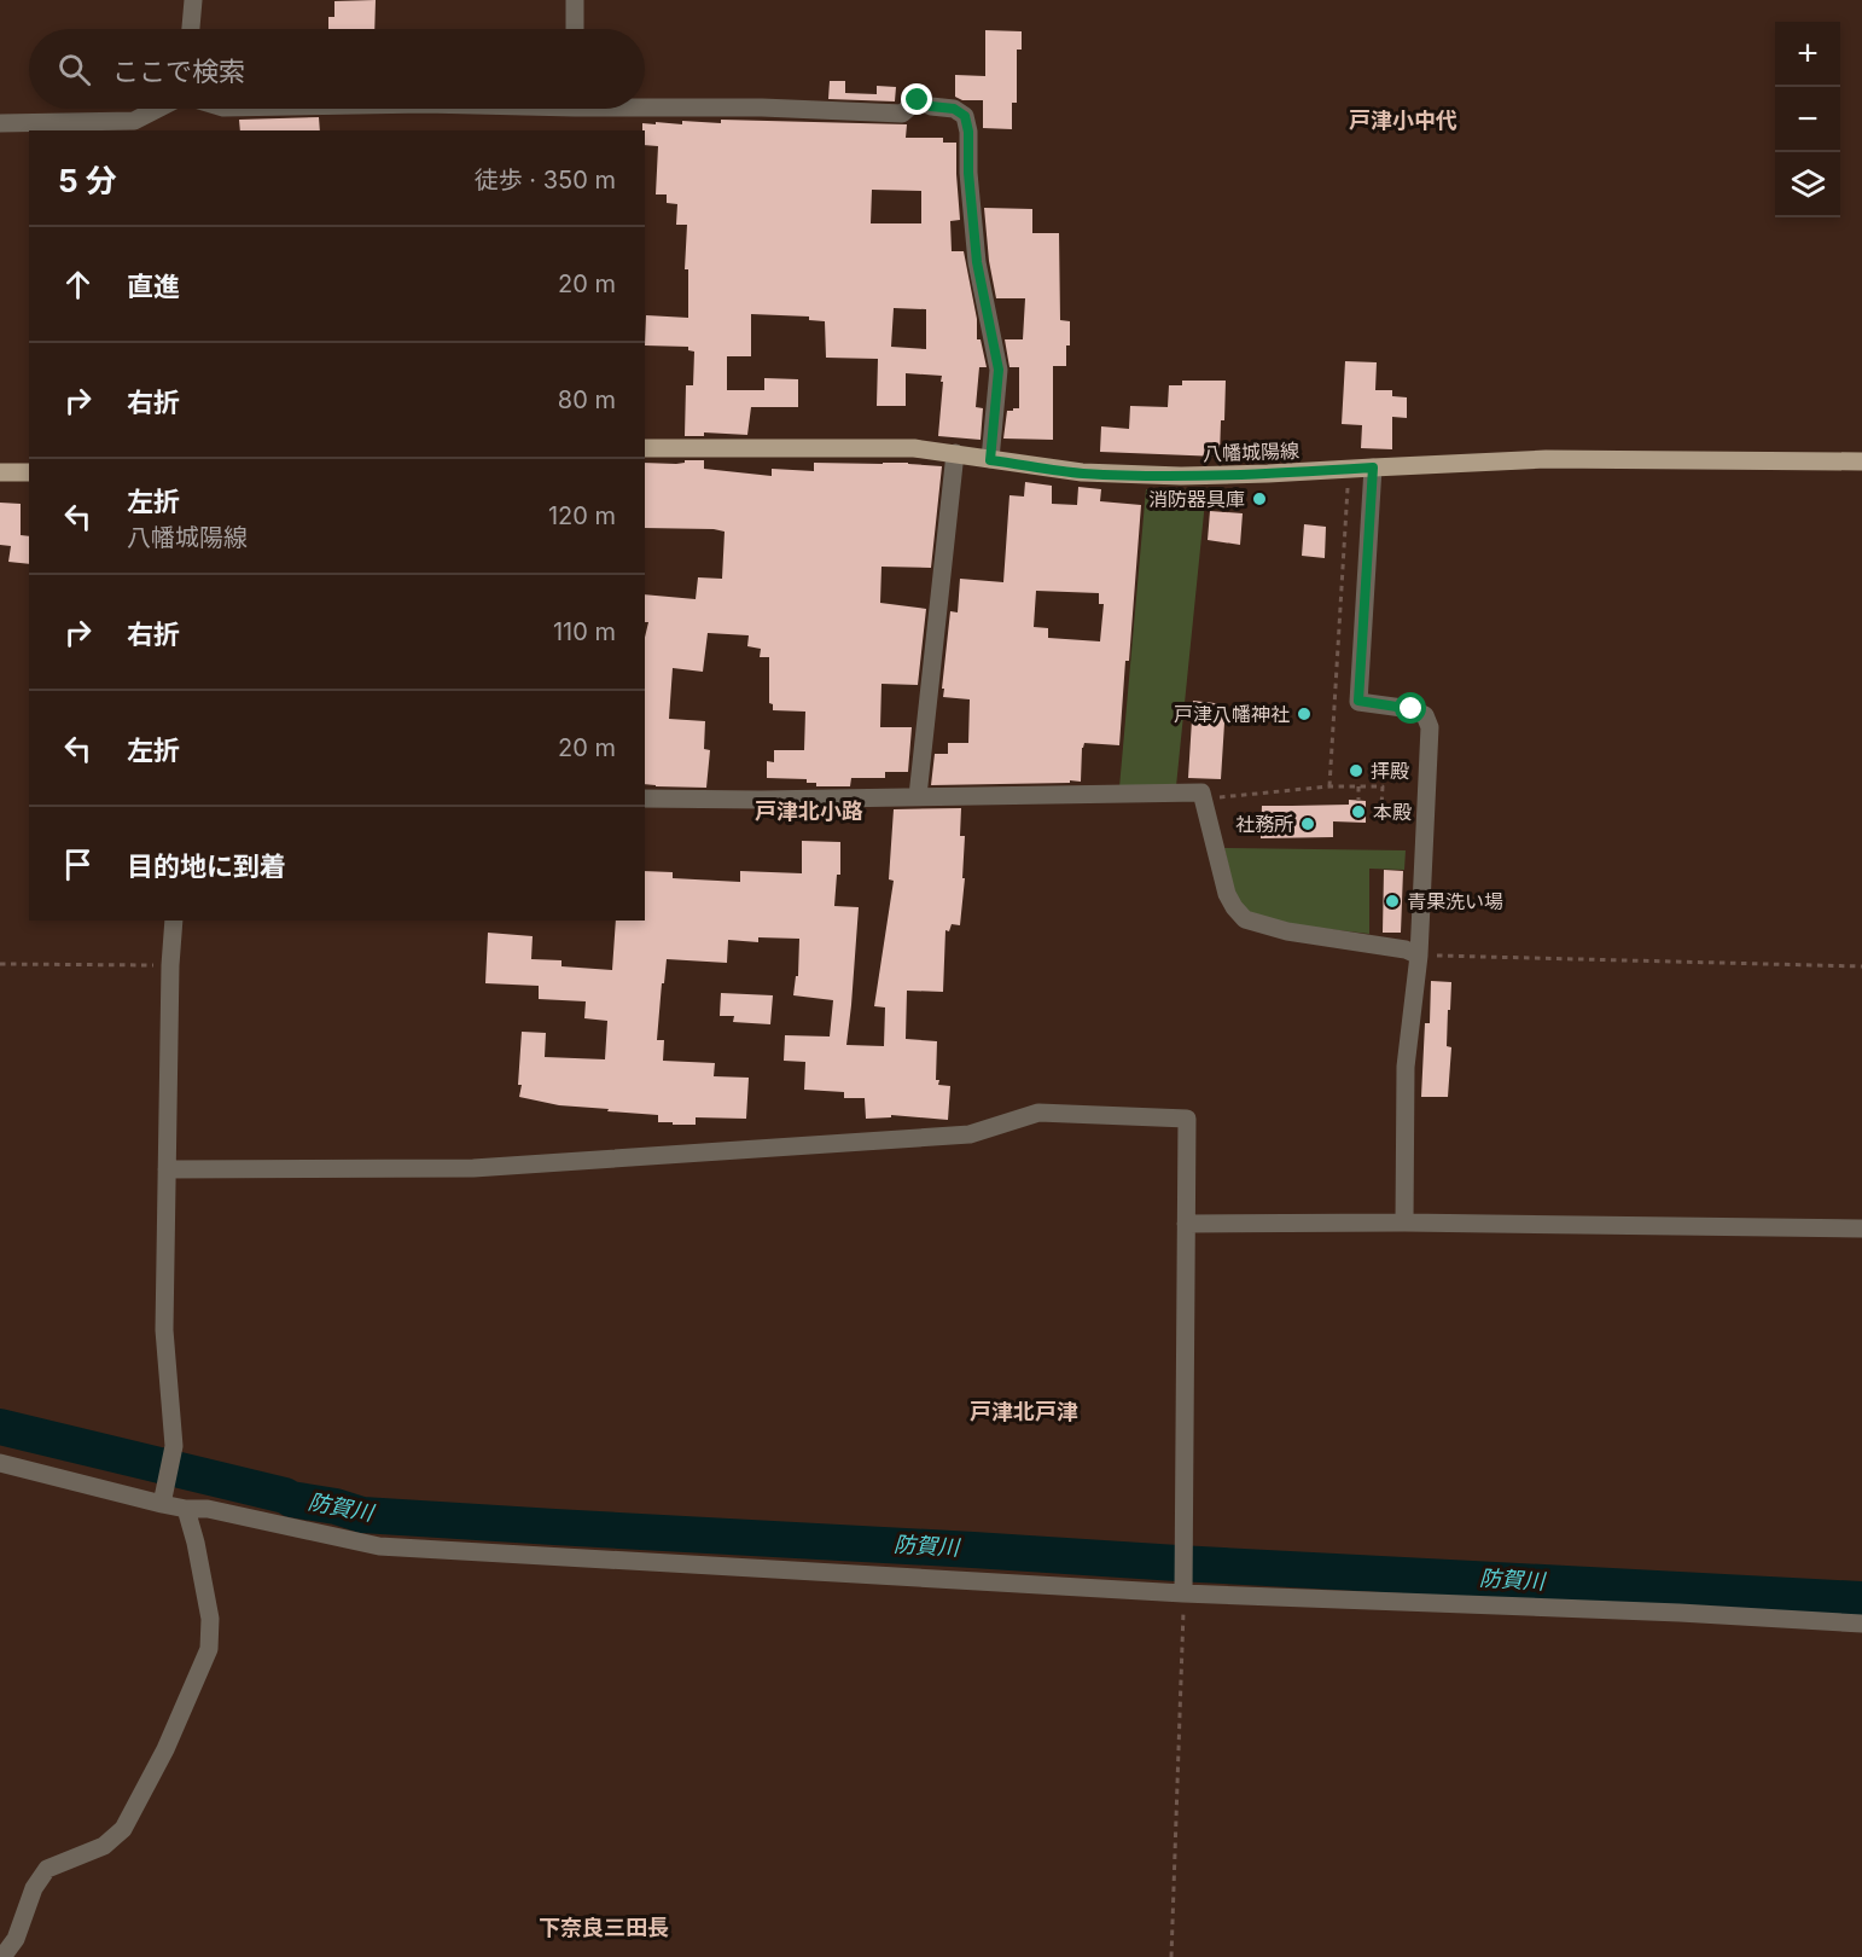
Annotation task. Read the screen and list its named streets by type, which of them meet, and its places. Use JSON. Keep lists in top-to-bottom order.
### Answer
{
  "streets": {
    "main road": ["八幡城陽線"]
  },
  "districts": [
    "戸津小中代",
    "戸津北小路",
    "戸津北戸津",
    "下奈良三田長"
  ],
  "water": ["防賀川"],
  "places": [
    "消防器具庫",
    "戸津八幡神社",
    "拝殿",
    "本殿",
    "社務所",
    "青果洗い場"
  ],
  "page": {
    "map_buttons": ["+", "−"],
    "search": "ここで検索",
    "heading": ["5 分", "徒歩 · 350 m"],
    "list": [
      ["直進", "20 m"],
      ["右折", "80 m"],
      ["左折", "八幡城陽線", "120 m"],
      ["右折", "110 m"],
      ["左折", "20 m"],
      "目的地に到着"
    ]
  }
}
